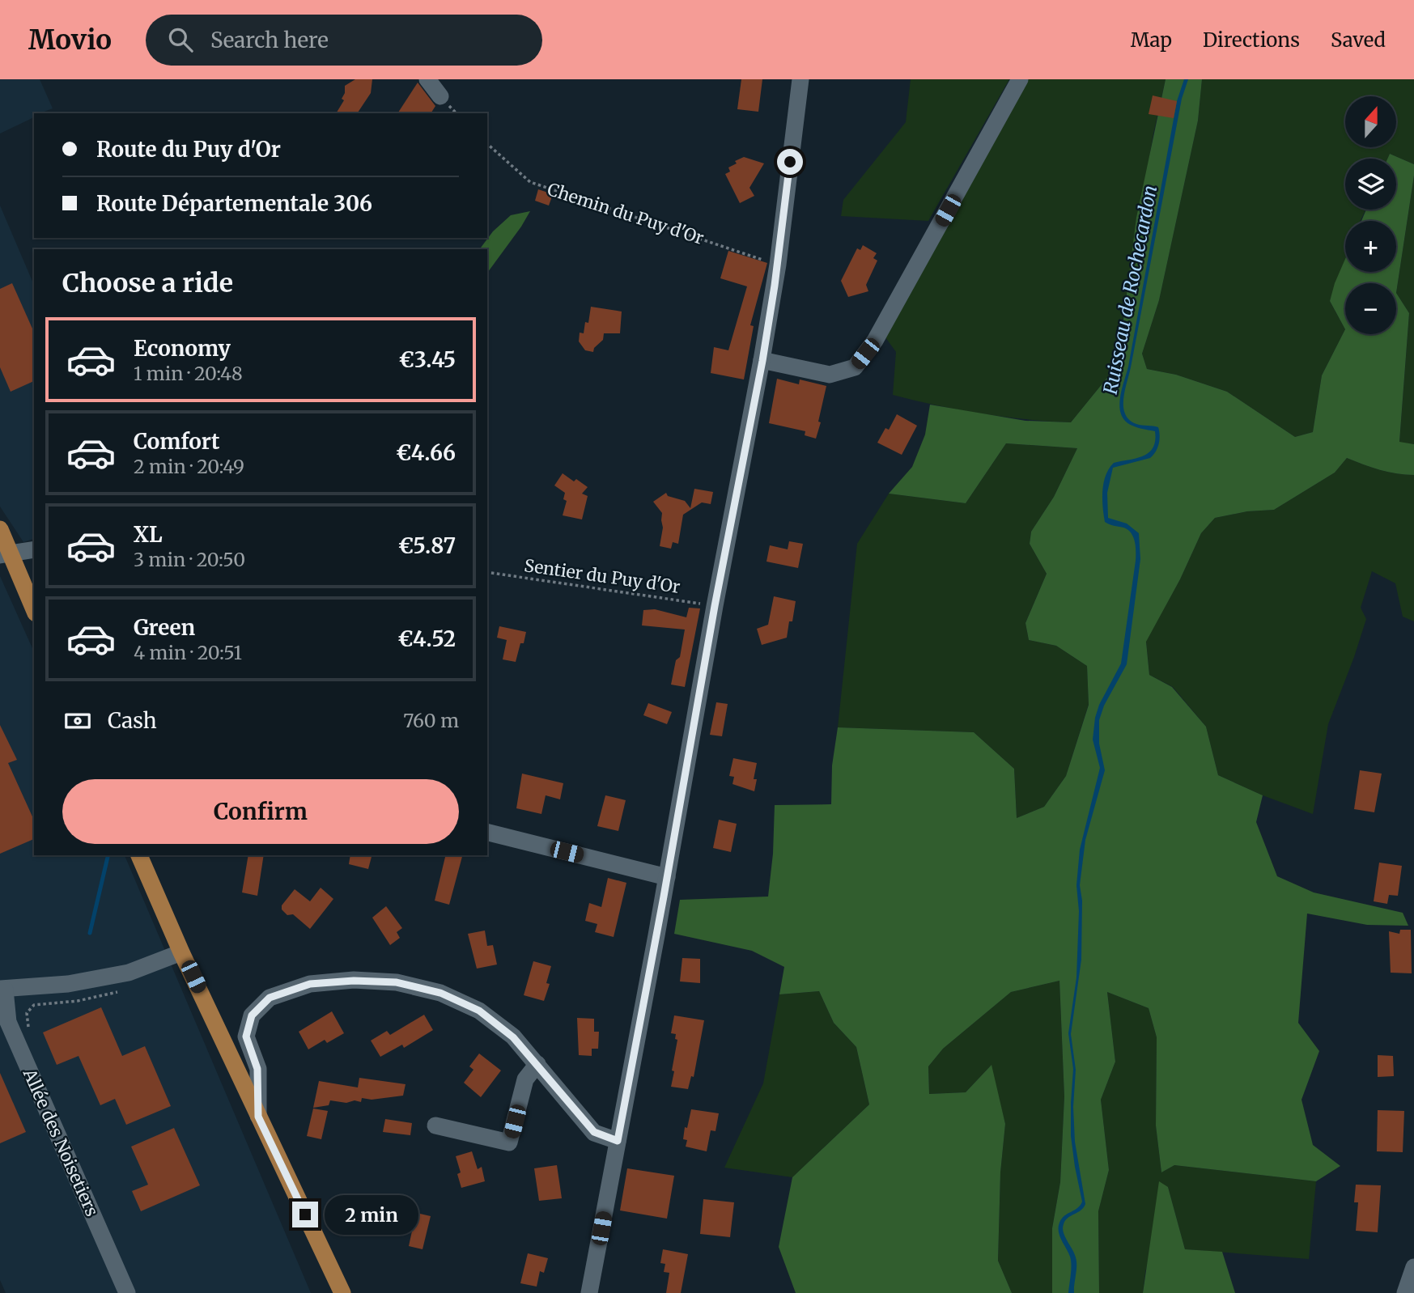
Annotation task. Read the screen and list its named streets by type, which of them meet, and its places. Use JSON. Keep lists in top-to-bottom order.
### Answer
{
  "streets": {
    "street": ["Allée des Noisetiers"],
    "path": ["Chemin du Puy d'Or", "Sentier du Puy d'Or"]
  },
  "water": ["Ruisseau de Rochecardon"],
  "north": "top",
  "page": {
    "header": "Movio",
    "search": "Search here",
    "nav": ["Map", "Directions", "Saved"],
    "map_buttons": ["+", "−"],
    "banner": ["Route du Puy d'Or", "Route Départementale 306"],
    "heading": "Choose a ride",
    "list": [
      {
        "name": "Economy",
        "note": "1 min · 20:48",
        "value": "€3.45"
      },
      {
        "name": "Comfort",
        "note": "2 min · 20:49",
        "value": "€4.66"
      },
      {
        "name": "XL",
        "note": "3 min · 20:50",
        "value": "€5.87"
      },
      {
        "name": "Green",
        "note": "4 min · 20:51",
        "value": "€4.52"
      }
    ],
    "pay": ["Cash", "760 m"],
    "buttons": "Confirm",
    "bubble": "2 min"
  }
}
